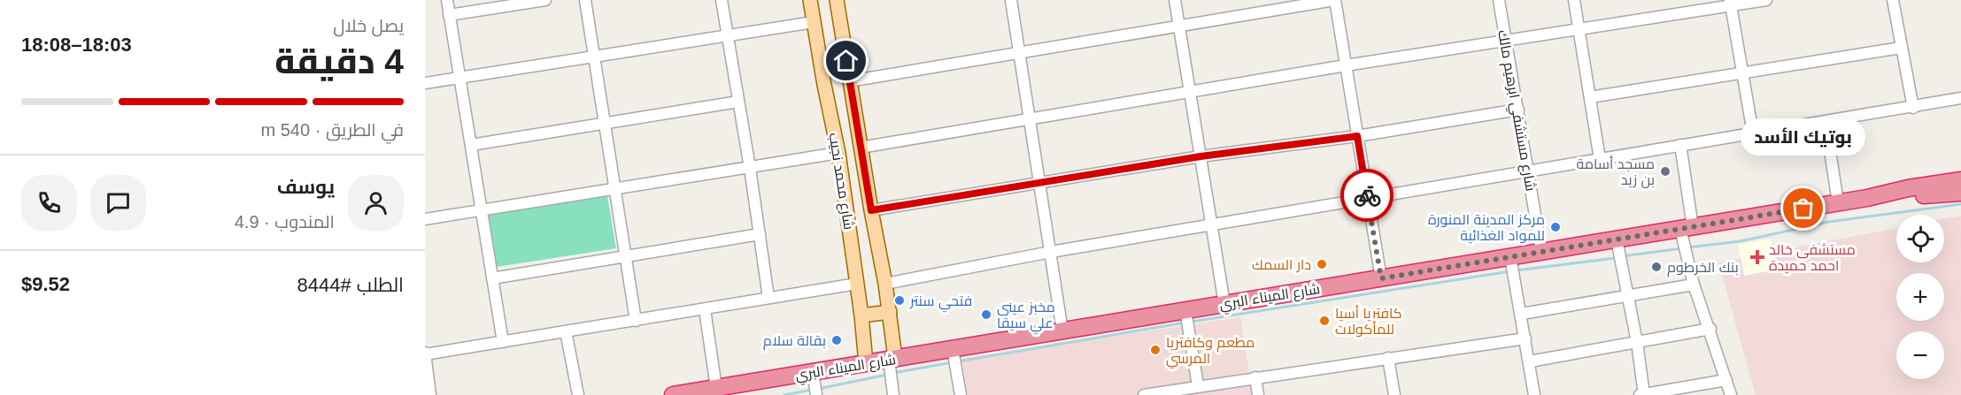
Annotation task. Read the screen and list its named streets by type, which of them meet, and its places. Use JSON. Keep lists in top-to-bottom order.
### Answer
{
  "streets": {
    "highway": ["شارع الميناء البري"],
    "main road": ["شارع محمد نجيب"],
    "street": ["شارع مستشفي ابرهيم مالك"]
  },
  "crossings": [
    ["شارع مستشفي ابرهيم مالك", "شارع الميناء البري"],
    ["شارع محمد نجيب", "شارع الميناء البري"]
  ],
  "places": {
    "other": [
      "مسجد أسامة بن زيد",
      "بوتيك الأسد",
      "مركز المدينة المنورة للمواد الغذائية",
      "دار السمك",
      "بنك الخرطوم",
      "فتحي سنتر",
      "مخبز عيني علي سيقا",
      "كافتريا أسيا للمأكولات",
      "بقالة سلام",
      "مطعم وكافتريا المرسي"
    ],
    "health": ["مستشفى خالد احمد حميدة"]
  },
  "page": {
    "heading": ["4 دقيقة", "يصل خلال", "18:03–18:08"],
    "panel": [
      "يوسف",
      "المندوب · 4.9",
      "الطلب #8444",
      "$9.52"
    ],
    "bar": "في الطريق · 540 m",
    "bubble": "بوتيك الأسد",
    "map_buttons": ["+", "−"]
  }
}
